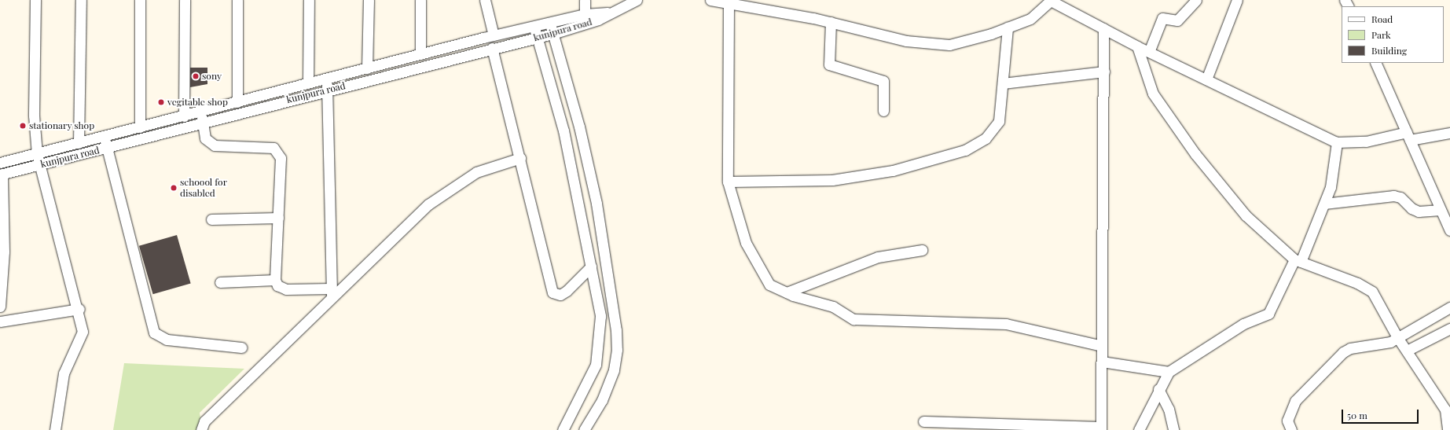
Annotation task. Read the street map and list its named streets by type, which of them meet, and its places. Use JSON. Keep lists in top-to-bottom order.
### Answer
{
  "streets": {
    "street": ["kunjpura road"]
  },
  "places": [
    "sony",
    "vegitable shop",
    "stationary shop",
    "schoool for disabled"
  ],
  "legend": ["Road", "Park", "Building"],
  "scale_bar": "50 m"
}
